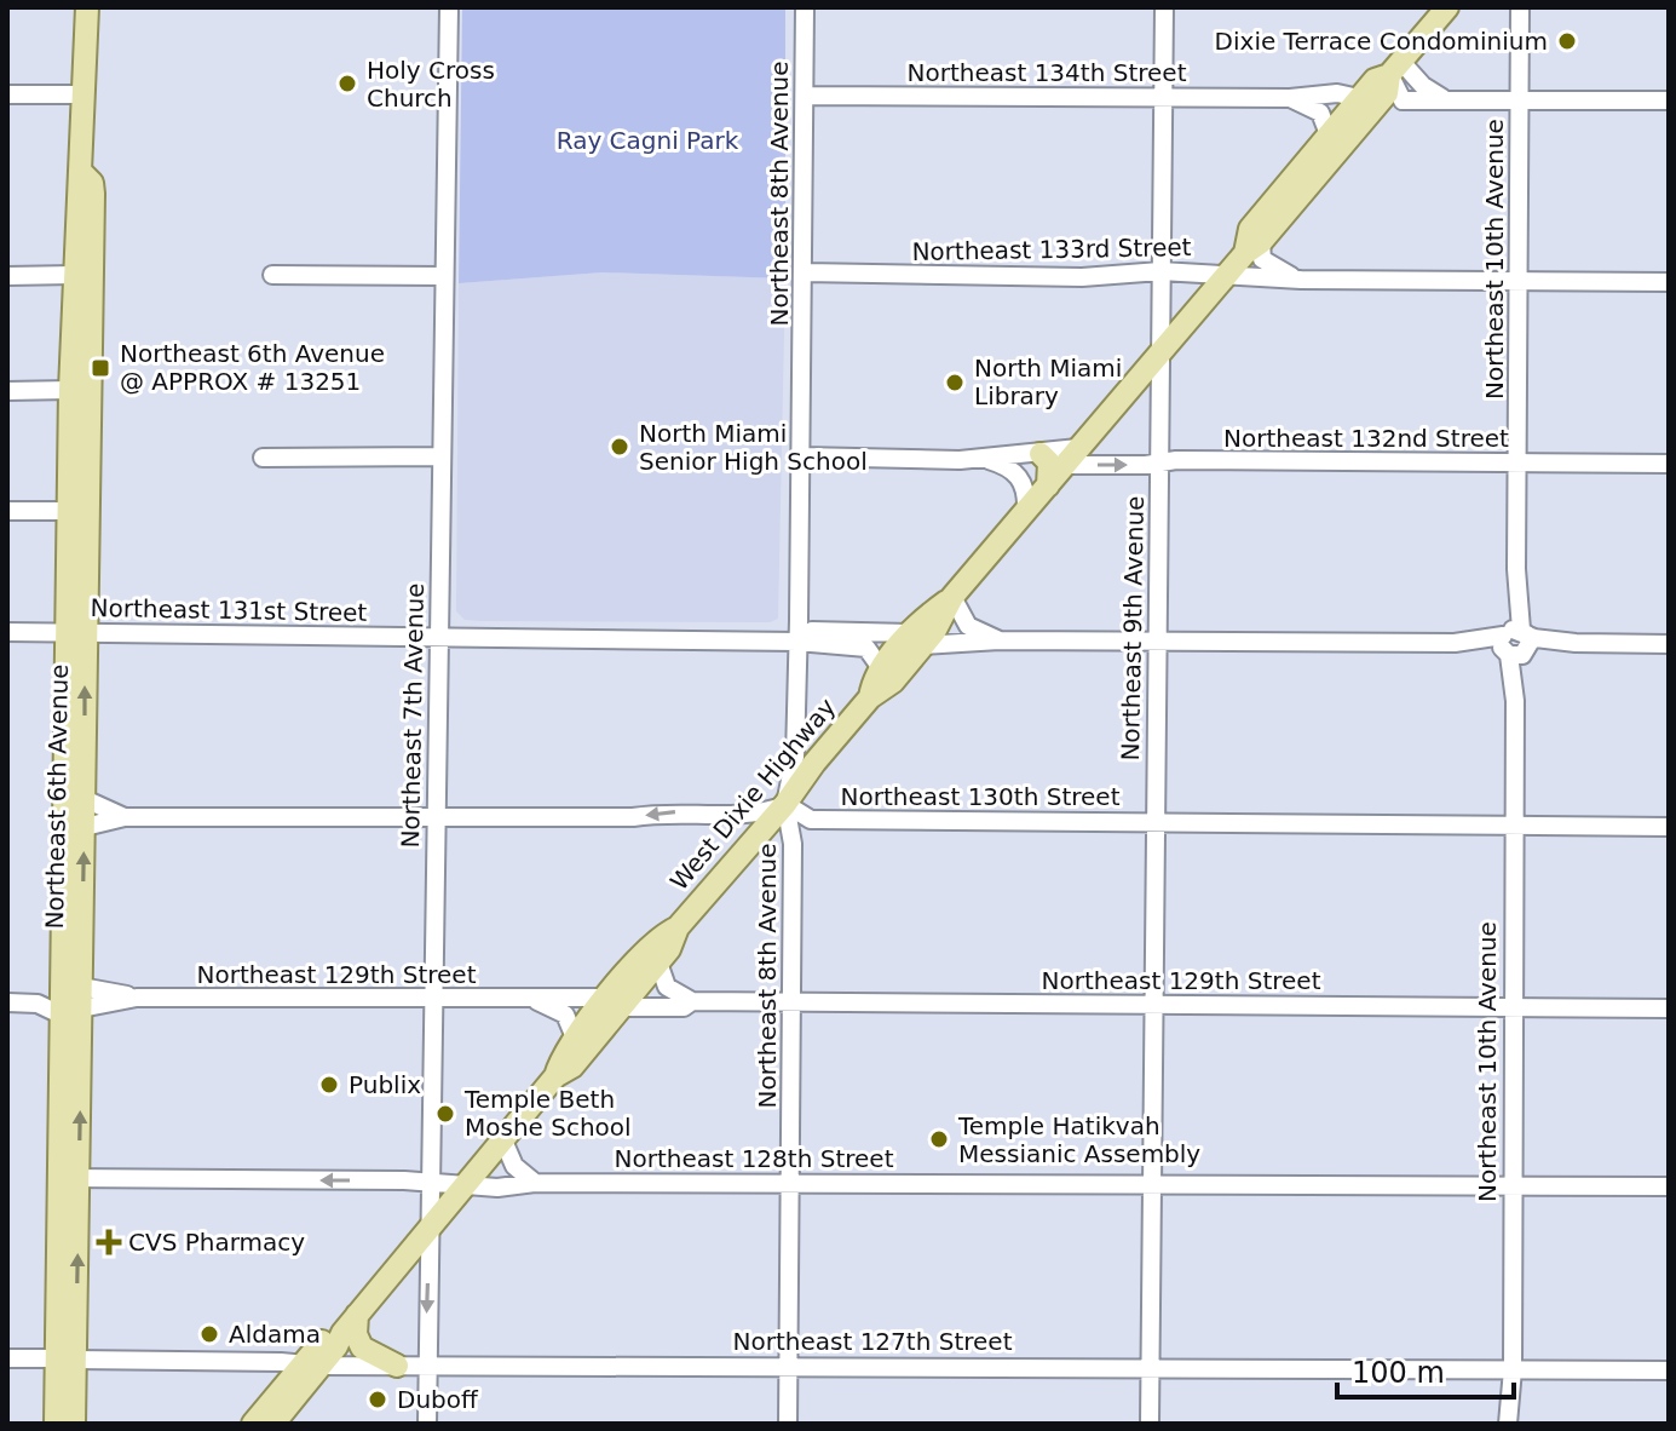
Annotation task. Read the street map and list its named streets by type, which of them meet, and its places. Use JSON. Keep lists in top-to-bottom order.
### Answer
{
  "streets": {
    "main road": ["West Dixie Highway", "Northeast 6th Avenue"],
    "street": [
      "Northeast 134th Street",
      "Northeast 8th Avenue",
      "Northeast 133rd Street",
      "Northeast 10th Avenue",
      "Northeast 132nd Street",
      "Northeast 131st Street",
      "Northeast 9th Avenue",
      "Northeast 7th Avenue",
      "Northeast 130th Street",
      "Northeast 129th Street",
      "Northeast 128th Street",
      "Northeast 127th Street"
    ]
  },
  "crossings": [
    ["Northeast 134th Street", "Northeast 8th Avenue"],
    ["Northeast 134th Street", "Northeast 9th Avenue"],
    ["Northeast 134th Street", "West Dixie Highway"],
    ["Northeast 8th Avenue", "Northeast 133rd Street"],
    ["Northeast 8th Avenue", "Northeast 132nd Street"],
    ["Northeast 8th Avenue", "Northeast 131st Street"],
    ["Northeast 8th Avenue", "West Dixie Highway"],
    ["Northeast 8th Avenue", "Northeast 130th Street"],
    ["Northeast 8th Avenue", "Northeast 129th Street"],
    ["Northeast 8th Avenue", "Northeast 128th Street"],
    ["Northeast 8th Avenue", "Northeast 127th Street"],
    ["Northeast 133rd Street", "Northeast 10th Avenue"],
    ["Northeast 133rd Street", "Northeast 9th Avenue"],
    ["Northeast 133rd Street", "West Dixie Highway"],
    ["Northeast 10th Avenue", "Northeast 132nd Street"],
    ["Northeast 10th Avenue", "Northeast 131st Street"],
    ["Northeast 10th Avenue", "Northeast 130th Street"],
    ["Northeast 10th Avenue", "Northeast 129th Street"],
    ["Northeast 10th Avenue", "Northeast 128th Street"],
    ["Northeast 10th Avenue", "Northeast 127th Street"],
    ["Northeast 132nd Street", "Northeast 9th Avenue"],
    ["Northeast 132nd Street", "West Dixie Highway"],
    ["Northeast 131st Street", "Northeast 9th Avenue"],
    ["Northeast 131st Street", "Northeast 7th Avenue"],
    ["Northeast 131st Street", "West Dixie Highway"],
    ["Northeast 131st Street", "Northeast 6th Avenue"],
    ["Northeast 9th Avenue", "West Dixie Highway"],
    ["Northeast 9th Avenue", "Northeast 130th Street"],
    ["Northeast 9th Avenue", "Northeast 129th Street"],
    ["Northeast 9th Avenue", "Northeast 128th Street"],
    ["Northeast 9th Avenue", "Northeast 127th Street"],
    ["Northeast 7th Avenue", "West Dixie Highway"],
    ["Northeast 7th Avenue", "Northeast 129th Street"],
    ["Northeast 7th Avenue", "Northeast 128th Street"],
    ["Northeast 7th Avenue", "Northeast 127th Street"],
    ["West Dixie Highway", "Northeast 130th Street"],
    ["West Dixie Highway", "Northeast 129th Street"],
    ["West Dixie Highway", "Northeast 128th Street"],
    ["West Dixie Highway", "Northeast 127th Street"],
    ["Northeast 6th Avenue", "Northeast 129th Street"],
    ["Northeast 6th Avenue", "Northeast 128th Street"],
    ["Northeast 6th Avenue", "Northeast 127th Street"]
  ],
  "parks": ["Ray Cagni Park"],
  "places": {
    "other": [
      "Dixie Terrace Condominium",
      "Holy Cross Church",
      "North Miami Library",
      "North Miami Senior High School",
      "Publix",
      "Temple Beth Moshe School",
      "Temple Hatikvah Messianic Assembly",
      "Aldama",
      "Duboff"
    ],
    "transit": ["Northeast 6th Avenue @ APPROX # 13251"],
    "health": ["CVS Pharmacy"]
  },
  "scale_bar": "100 m"
}
